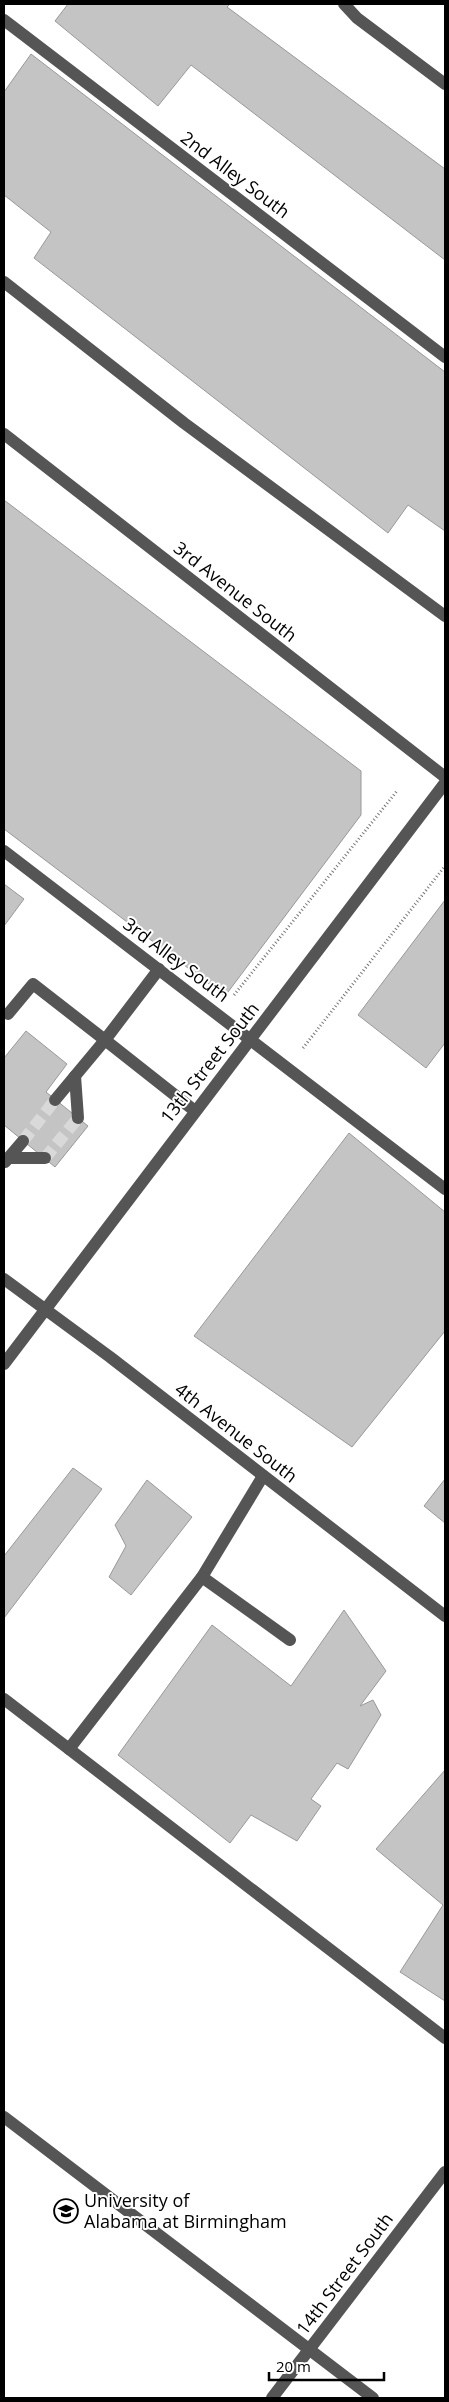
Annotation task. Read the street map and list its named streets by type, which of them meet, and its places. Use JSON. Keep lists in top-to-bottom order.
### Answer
{
  "streets": {
    "street": [
      "2nd Alley South",
      "3rd Avenue South",
      "3rd Alley South",
      "13th Street South",
      "4th Avenue South",
      "14th Street South"
    ]
  },
  "crossings": [
    ["3rd Alley South", "13th Street South"],
    ["13th Street South", "4th Avenue South"]
  ],
  "places": {
    "school or university": ["University of Alabama at Birmingham"]
  },
  "scale_bar": "20 m"
}
